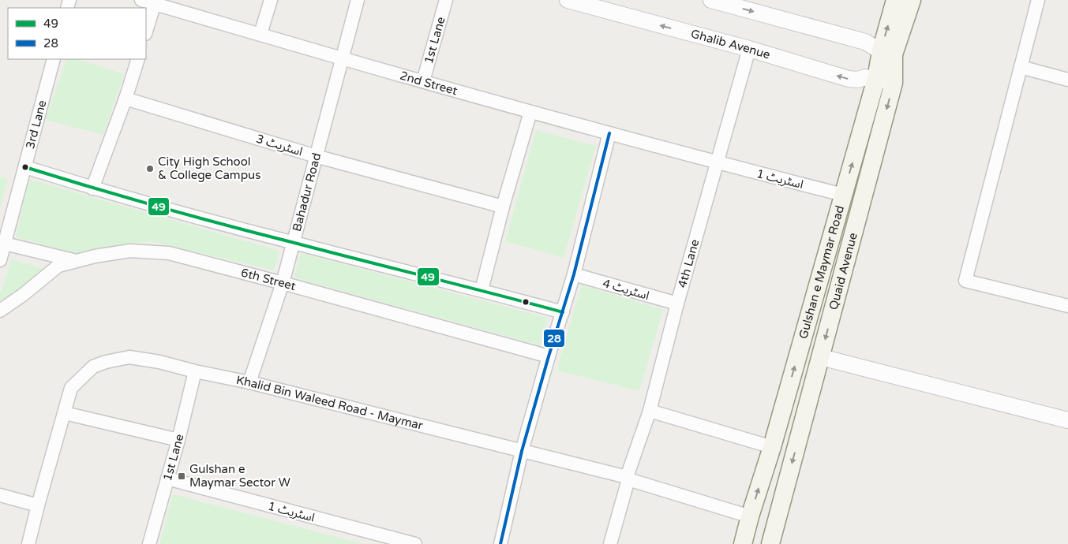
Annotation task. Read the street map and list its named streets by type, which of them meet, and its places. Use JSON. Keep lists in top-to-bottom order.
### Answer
{
  "streets": {
    "main road": ["Quaid Avenue", "Gulshan e Maymar Road"],
    "street": [
      "1st Lane",
      "Ghalib Avenue",
      "2nd Street",
      "3rd Lane",
      "اسٹریٹ 3",
      "اسٹریٹ 1",
      "Bahadur Road",
      "4th Lane",
      "6th Street",
      "اسٹریٹ 4",
      "Khalid Bin Waleed Road - Maymar"
    ]
  },
  "crossings": [
    ["1st Lane", "2nd Street"],
    ["1st Lane", "اسٹریٹ 1"],
    ["1st Lane", "Khalid Bin Waleed Road - Maymar"],
    ["Ghalib Avenue", "4th Lane"],
    ["Ghalib Avenue", "Quaid Avenue"],
    ["Ghalib Avenue", "Gulshan e Maymar Road"],
    ["2nd Street", "اسٹریٹ 1"],
    ["2nd Street", "Bahadur Road"],
    ["2nd Street", "4th Lane"],
    ["اسٹریٹ 3", "Bahadur Road"],
    ["اسٹریٹ 1", "4th Lane"],
    ["اسٹریٹ 1", "Gulshan e Maymar Road"],
    ["Bahadur Road", "6th Street"],
    ["Bahadur Road", "Khalid Bin Waleed Road - Maymar"],
    ["4th Lane", "اسٹریٹ 4"],
    ["4th Lane", "Khalid Bin Waleed Road - Maymar"],
    ["Quaid Avenue", "Gulshan e Maymar Road"],
    ["Gulshan e Maymar Road", "Khalid Bin Waleed Road - Maymar"]
  ],
  "one_way": ["Quaid Avenue", "Gulshan e Maymar Road"],
  "places": {
    "other": ["City High School & College Campus"],
    "transit": ["Gulshan e Maymar Sector W"]
  },
  "lines": ["transit line 28", "transit line 49"],
  "legend": ["49", "28"]
}
